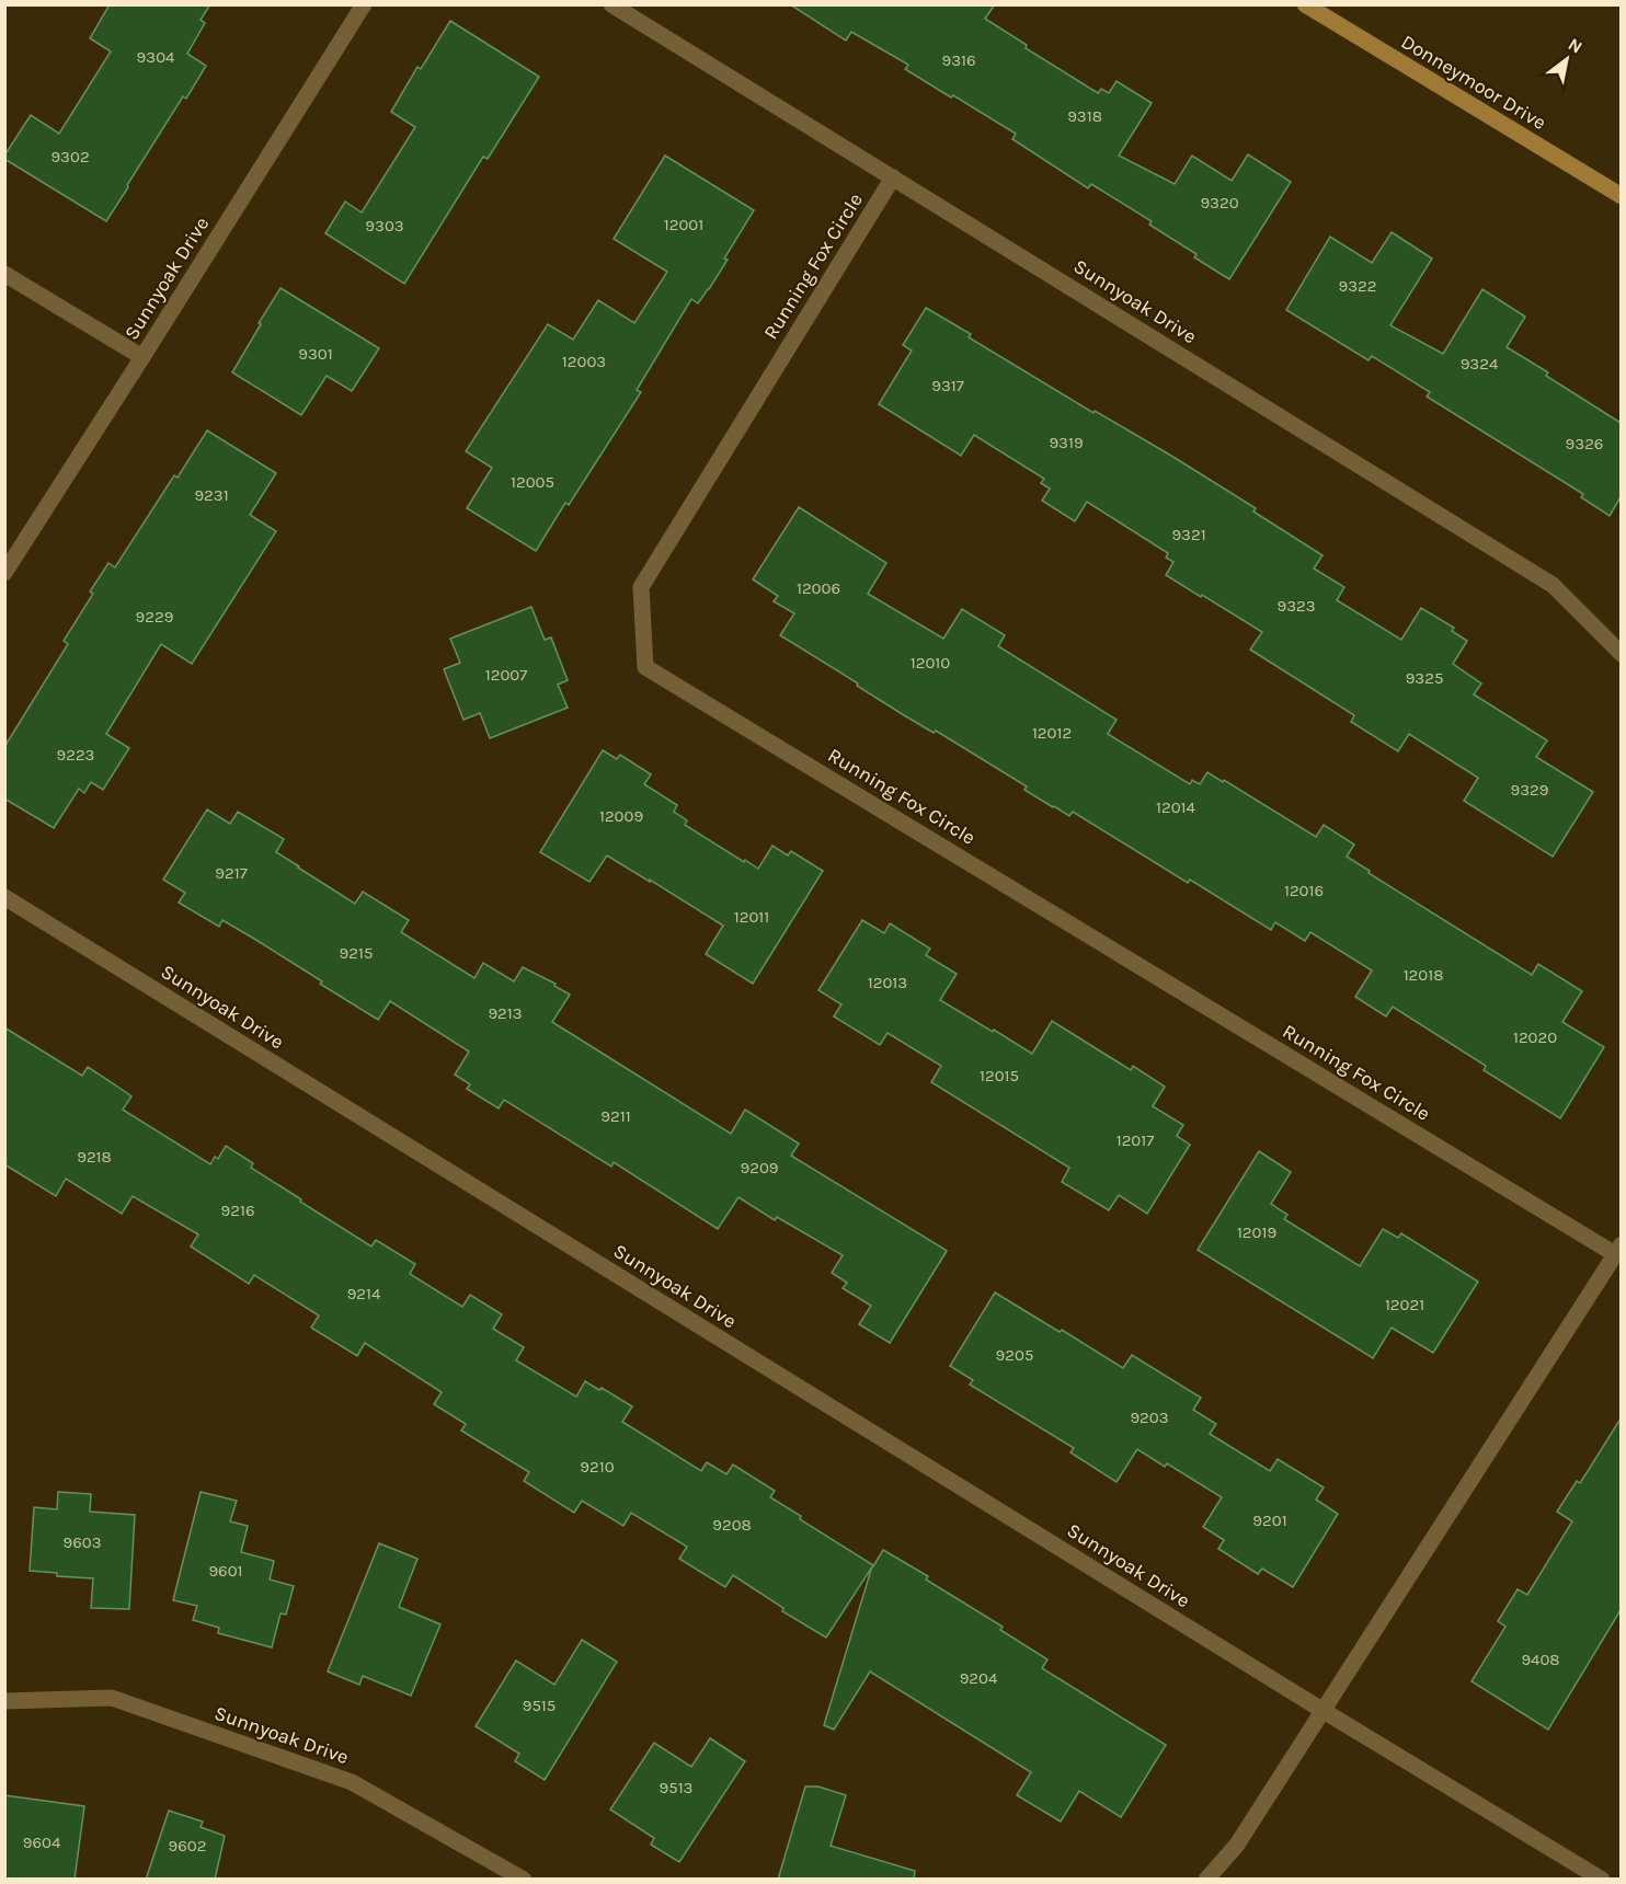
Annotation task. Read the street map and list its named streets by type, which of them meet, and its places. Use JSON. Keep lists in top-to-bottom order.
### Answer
{
  "streets": {
    "street": ["Donneymoor Drive", "Running Fox Circle", "Sunnyoak Drive"]
  },
  "crossings": [
    ["Running Fox Circle", "Sunnyoak Drive"]
  ],
  "house_numbers": [
    "9304",
    "9316",
    "9318",
    "9302",
    "9320",
    "12001",
    "9303",
    "9322",
    "9301",
    "12003",
    "9324",
    "9317",
    "9319",
    "9326",
    "12005",
    "9231",
    "9321",
    "12006",
    "9323",
    "9229",
    "12010",
    "12007",
    "9325",
    "12012",
    "9223",
    "9329",
    "12014",
    "12009",
    "9217",
    "12016",
    "12011",
    "9215",
    "12018",
    "12013",
    "9213",
    "12020",
    "12015",
    "9211",
    "12017",
    "9218",
    "9209",
    "9216",
    "12019",
    "9214",
    "12021",
    "9205",
    "9203",
    "9210",
    "9201",
    "9208",
    "9603",
    "9601",
    "9408",
    "9204",
    "9515",
    "9513",
    "9604",
    "9602"
  ],
  "north": "top right"
}
